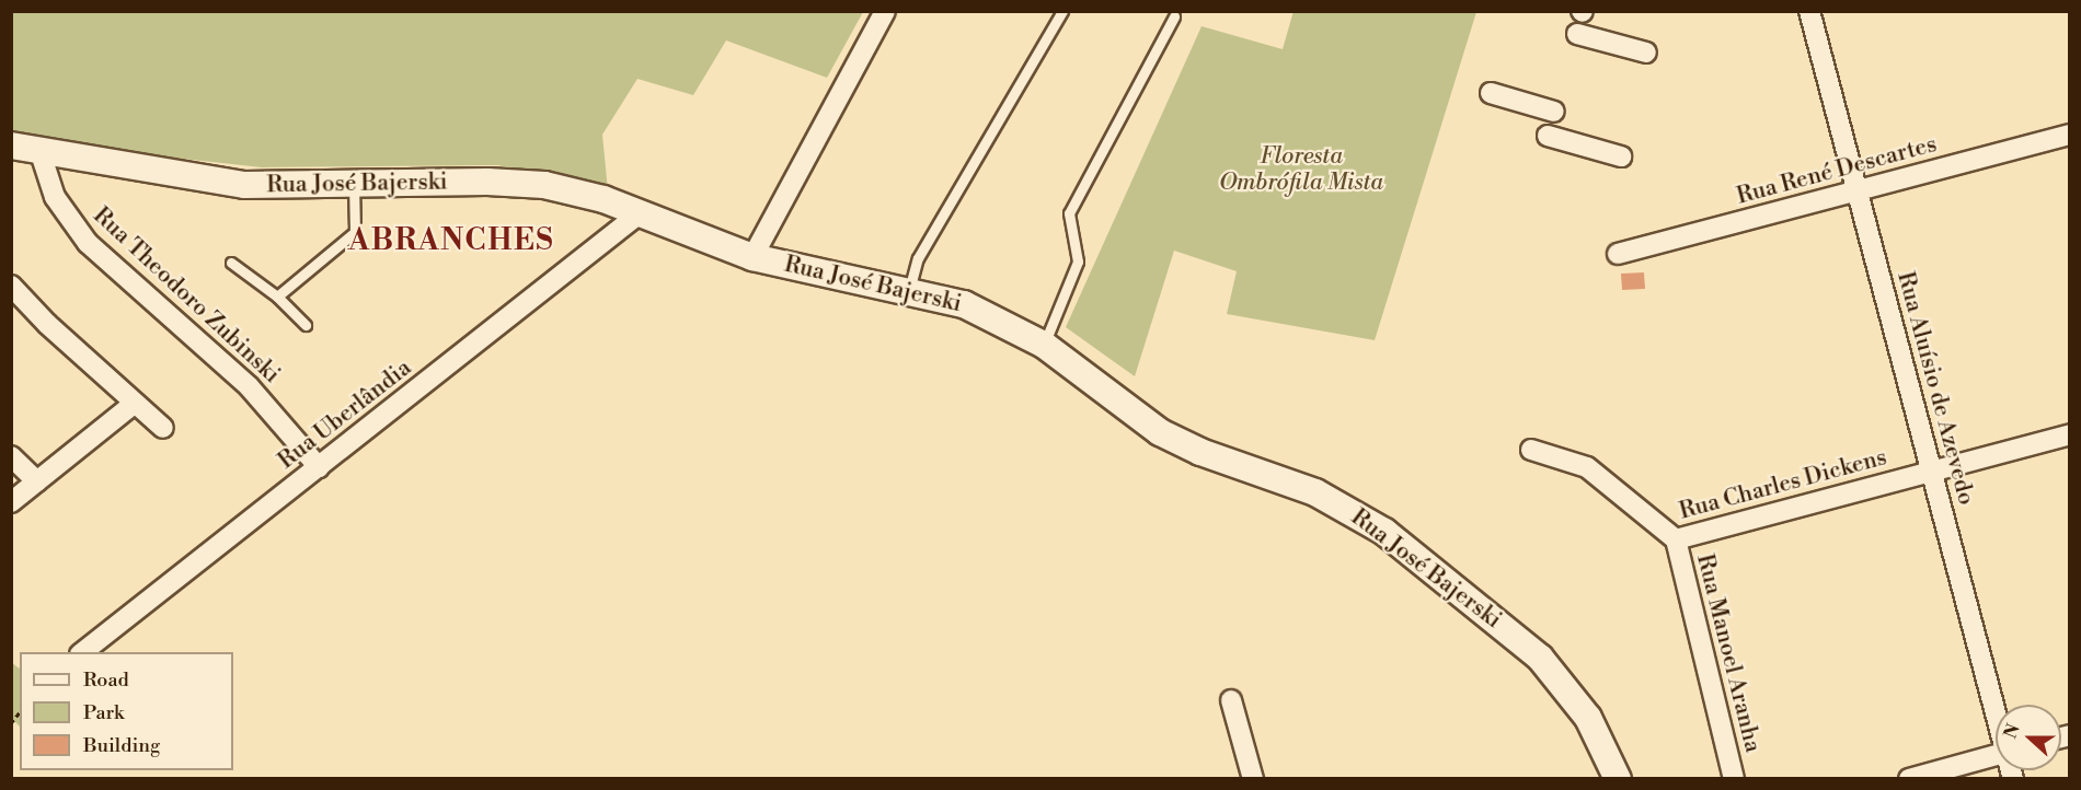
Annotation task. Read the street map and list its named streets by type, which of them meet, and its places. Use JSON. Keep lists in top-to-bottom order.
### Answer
{
  "streets": {
    "main road": ["Rua José Bajerski"],
    "street": [
      "Rua René Descartes",
      "Rua Theodoro Zubinski",
      "Rua Aluísio de Azevedo",
      "Rua Uberlândia",
      "Rua Charles Dickens",
      "Rua Manoel Aranha"
    ]
  },
  "crossings": [
    ["Rua René Descartes", "Rua Aluísio de Azevedo"],
    ["Rua José Bajerski", "Rua Theodoro Zubinski"],
    ["Rua José Bajerski", "Rua Uberlândia"],
    ["Rua Theodoro Zubinski", "Rua Uberlândia"],
    ["Rua Aluísio de Azevedo", "Rua Charles Dickens"],
    ["Rua Charles Dickens", "Rua Manoel Aranha"]
  ],
  "districts": ["ABRANCHES"],
  "parks": ["Floresta Ombrófila Mista"],
  "legend": ["Road", "Park", "Building"],
  "north": "left"
}
